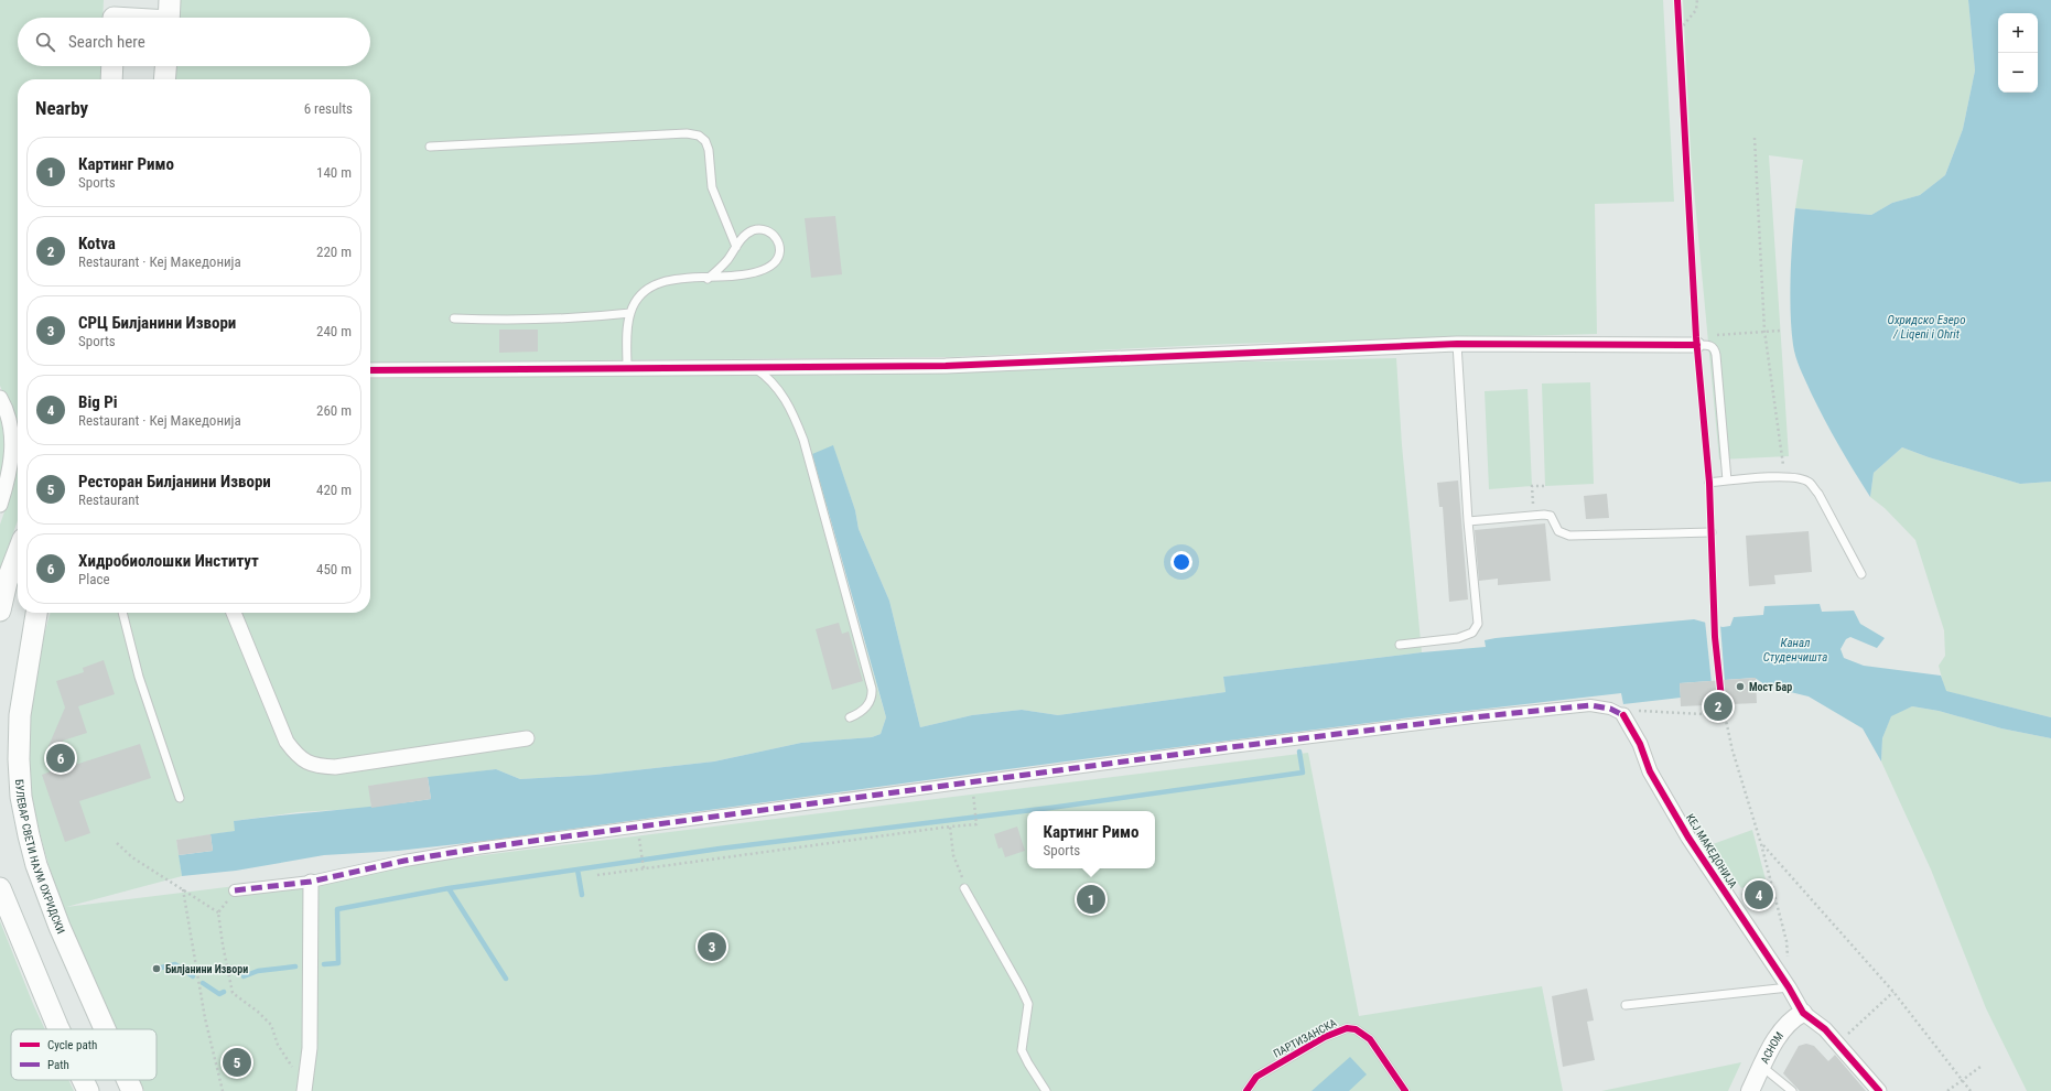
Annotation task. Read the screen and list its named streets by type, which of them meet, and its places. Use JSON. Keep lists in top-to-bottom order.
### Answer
{
  "streets": {
    "main road": ["БУЛЕВАР СВЕТИ НАУМ ОХРИДСКИ"],
    "street": ["КЕЈ МАКЕДОНИЈА", "АСНОМ"],
    "lane": ["ПАРТИЗАНСКА"]
  },
  "crossings": [
    ["КЕЈ МАКЕДОНИЈА", "АСНОМ"]
  ],
  "water": ["Охридско Езеро / Liqeni i Ohrit", "Канал Студенчишта"],
  "places": ["Мост Бар", "Билјанини Извори"],
  "legend": ["Cycle path", "Path"],
  "page": {
    "map_buttons": ["+", "−"],
    "search": "Search here",
    "heading": ["Nearby", "6 results"],
    "list": [
      {
        "mark": "1",
        "name": "Картинг Римо",
        "note": "Sports",
        "value": "140 m"
      },
      {
        "mark": "2",
        "name": "Kotva",
        "note": "Restaurant · Кеј Македонија",
        "value": "220 m"
      },
      {
        "mark": "3",
        "name": "СРЦ Билјанини Извори",
        "note": "Sports",
        "value": "240 m"
      },
      {
        "mark": "4",
        "name": "Big Pi",
        "note": "Restaurant · Кеј Македонија",
        "value": "260 m"
      },
      {
        "mark": "5",
        "name": "Ресторан Билјанини Извори",
        "note": "Restaurant",
        "value": "420 m"
      },
      {
        "mark": "6",
        "name": "Хидробиолошки Институт",
        "note": "Place",
        "value": "450 m"
      }
    ],
    "pins": [
      "2",
      "6",
      "4",
      "1",
      "3",
      "5"
    ],
    "popup": ["Картинг Римо", "Sports"]
  }
}
